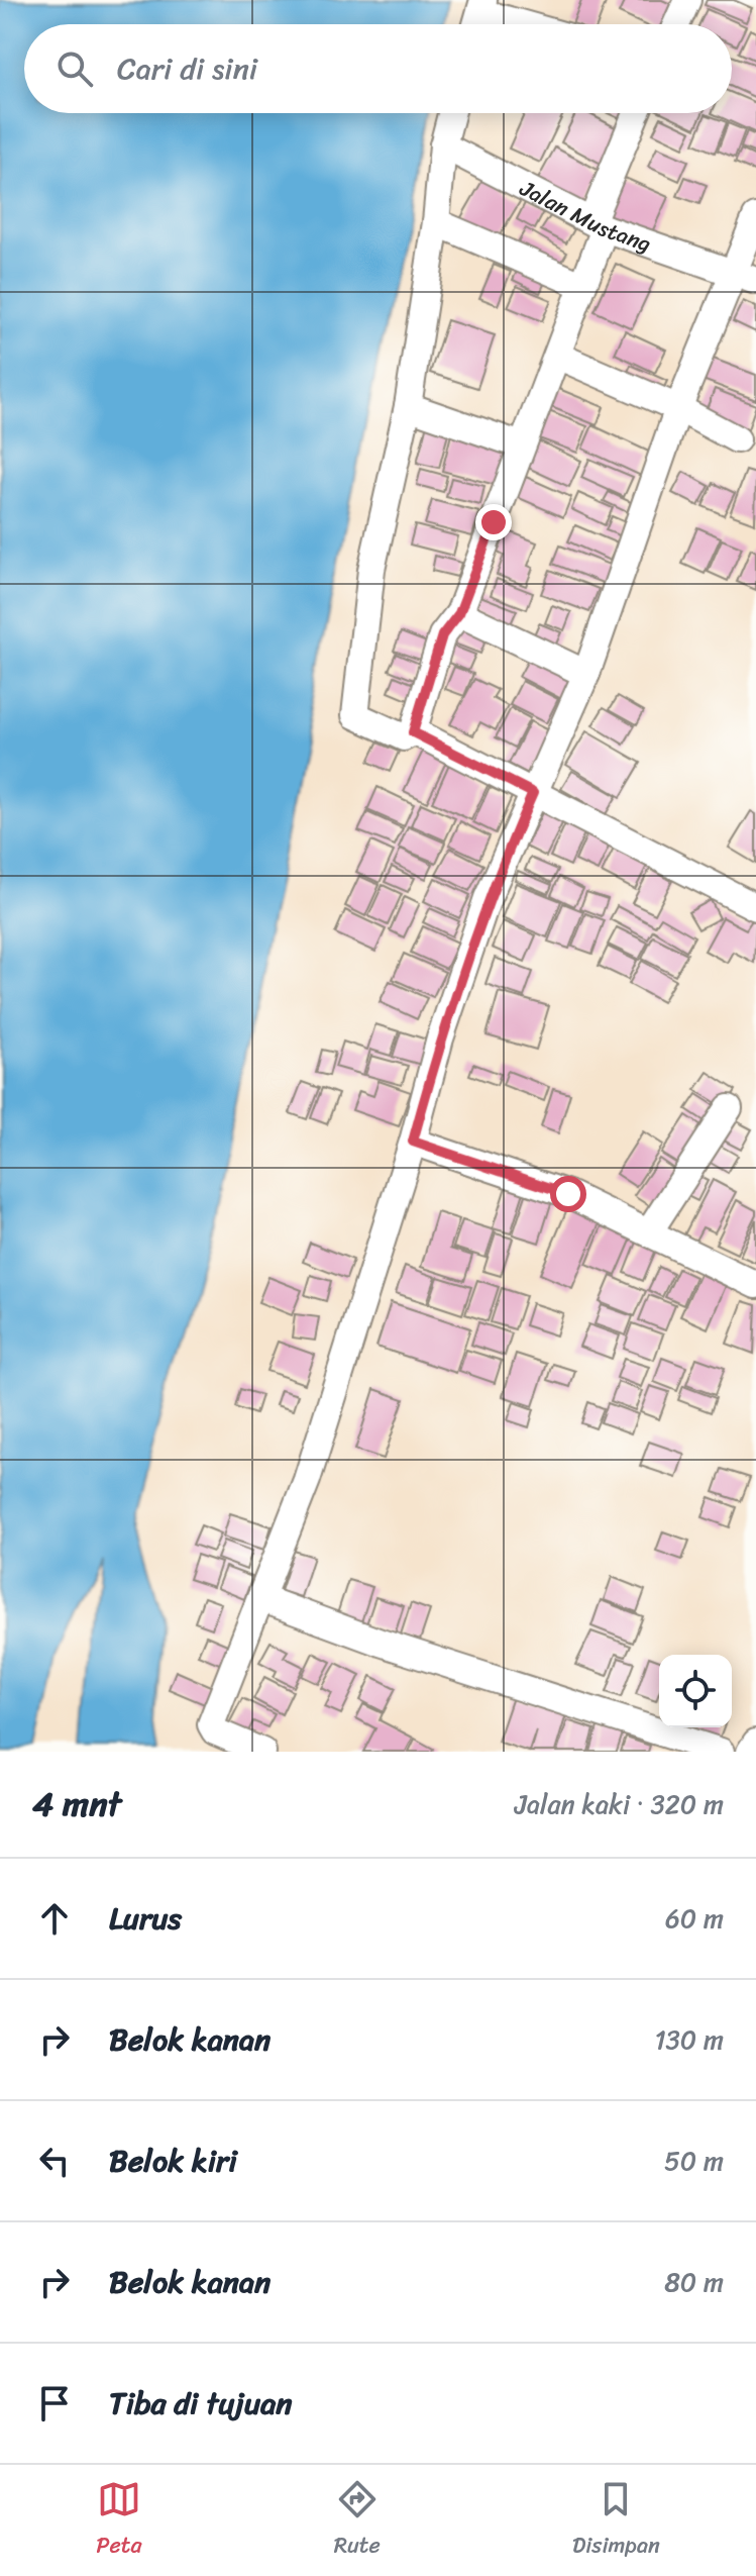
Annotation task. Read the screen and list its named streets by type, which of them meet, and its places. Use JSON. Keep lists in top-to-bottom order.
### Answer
{
  "streets": {
    "street": ["Jalan Mustang"]
  },
  "page": {
    "search": "Cari di sini",
    "heading": ["4 mnt", "Jalan kaki · 320 m"],
    "list": [
      ["Lurus", "60 m"],
      ["Belok kanan", "130 m"],
      ["Belok kiri", "50 m"],
      ["Belok kanan", "80 m"],
      "Tiba di tujuan"
    ],
    "nav": ["Peta", "Rute", "Disimpan"]
  }
}
